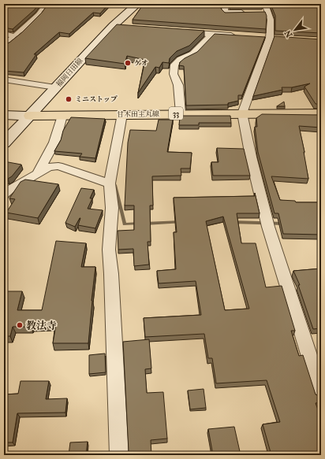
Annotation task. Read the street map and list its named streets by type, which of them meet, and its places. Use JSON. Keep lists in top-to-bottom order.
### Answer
{
  "streets": {
    "main road": ["福岡日田線", "33", "甘木田主丸線"]
  },
  "crossings": [
    ["福岡日田線", "甘木田主丸線"]
  ],
  "places": ["ゲオ", "ミニストップ", "教法寺"],
  "north": "bottom left"
}
